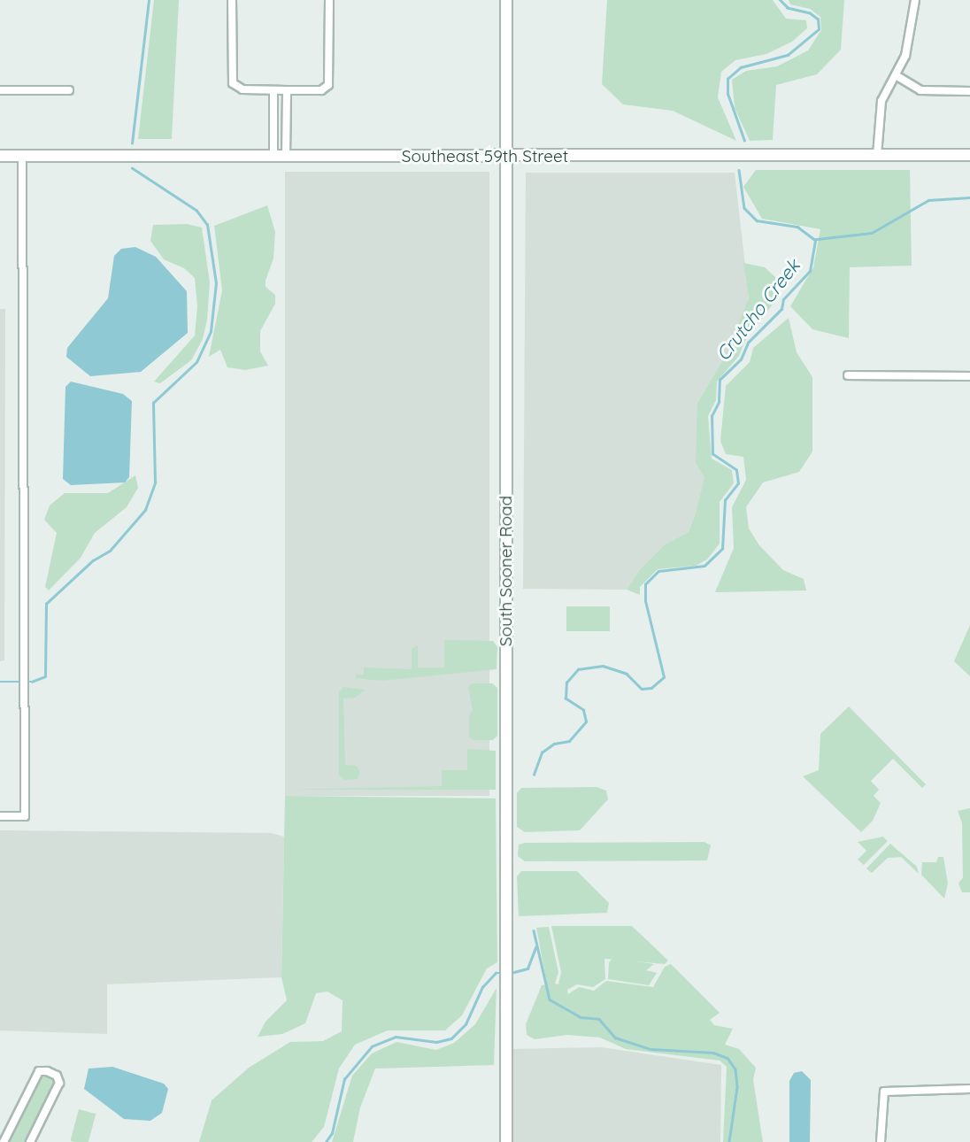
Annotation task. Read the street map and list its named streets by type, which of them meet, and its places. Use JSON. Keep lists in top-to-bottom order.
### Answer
{
  "streets": {
    "main road": ["Southeast 59th Street", "South Sooner Road"]
  },
  "crossings": [
    ["Southeast 59th Street", "South Sooner Road"]
  ],
  "water": ["Crutcho Creek"]
}
